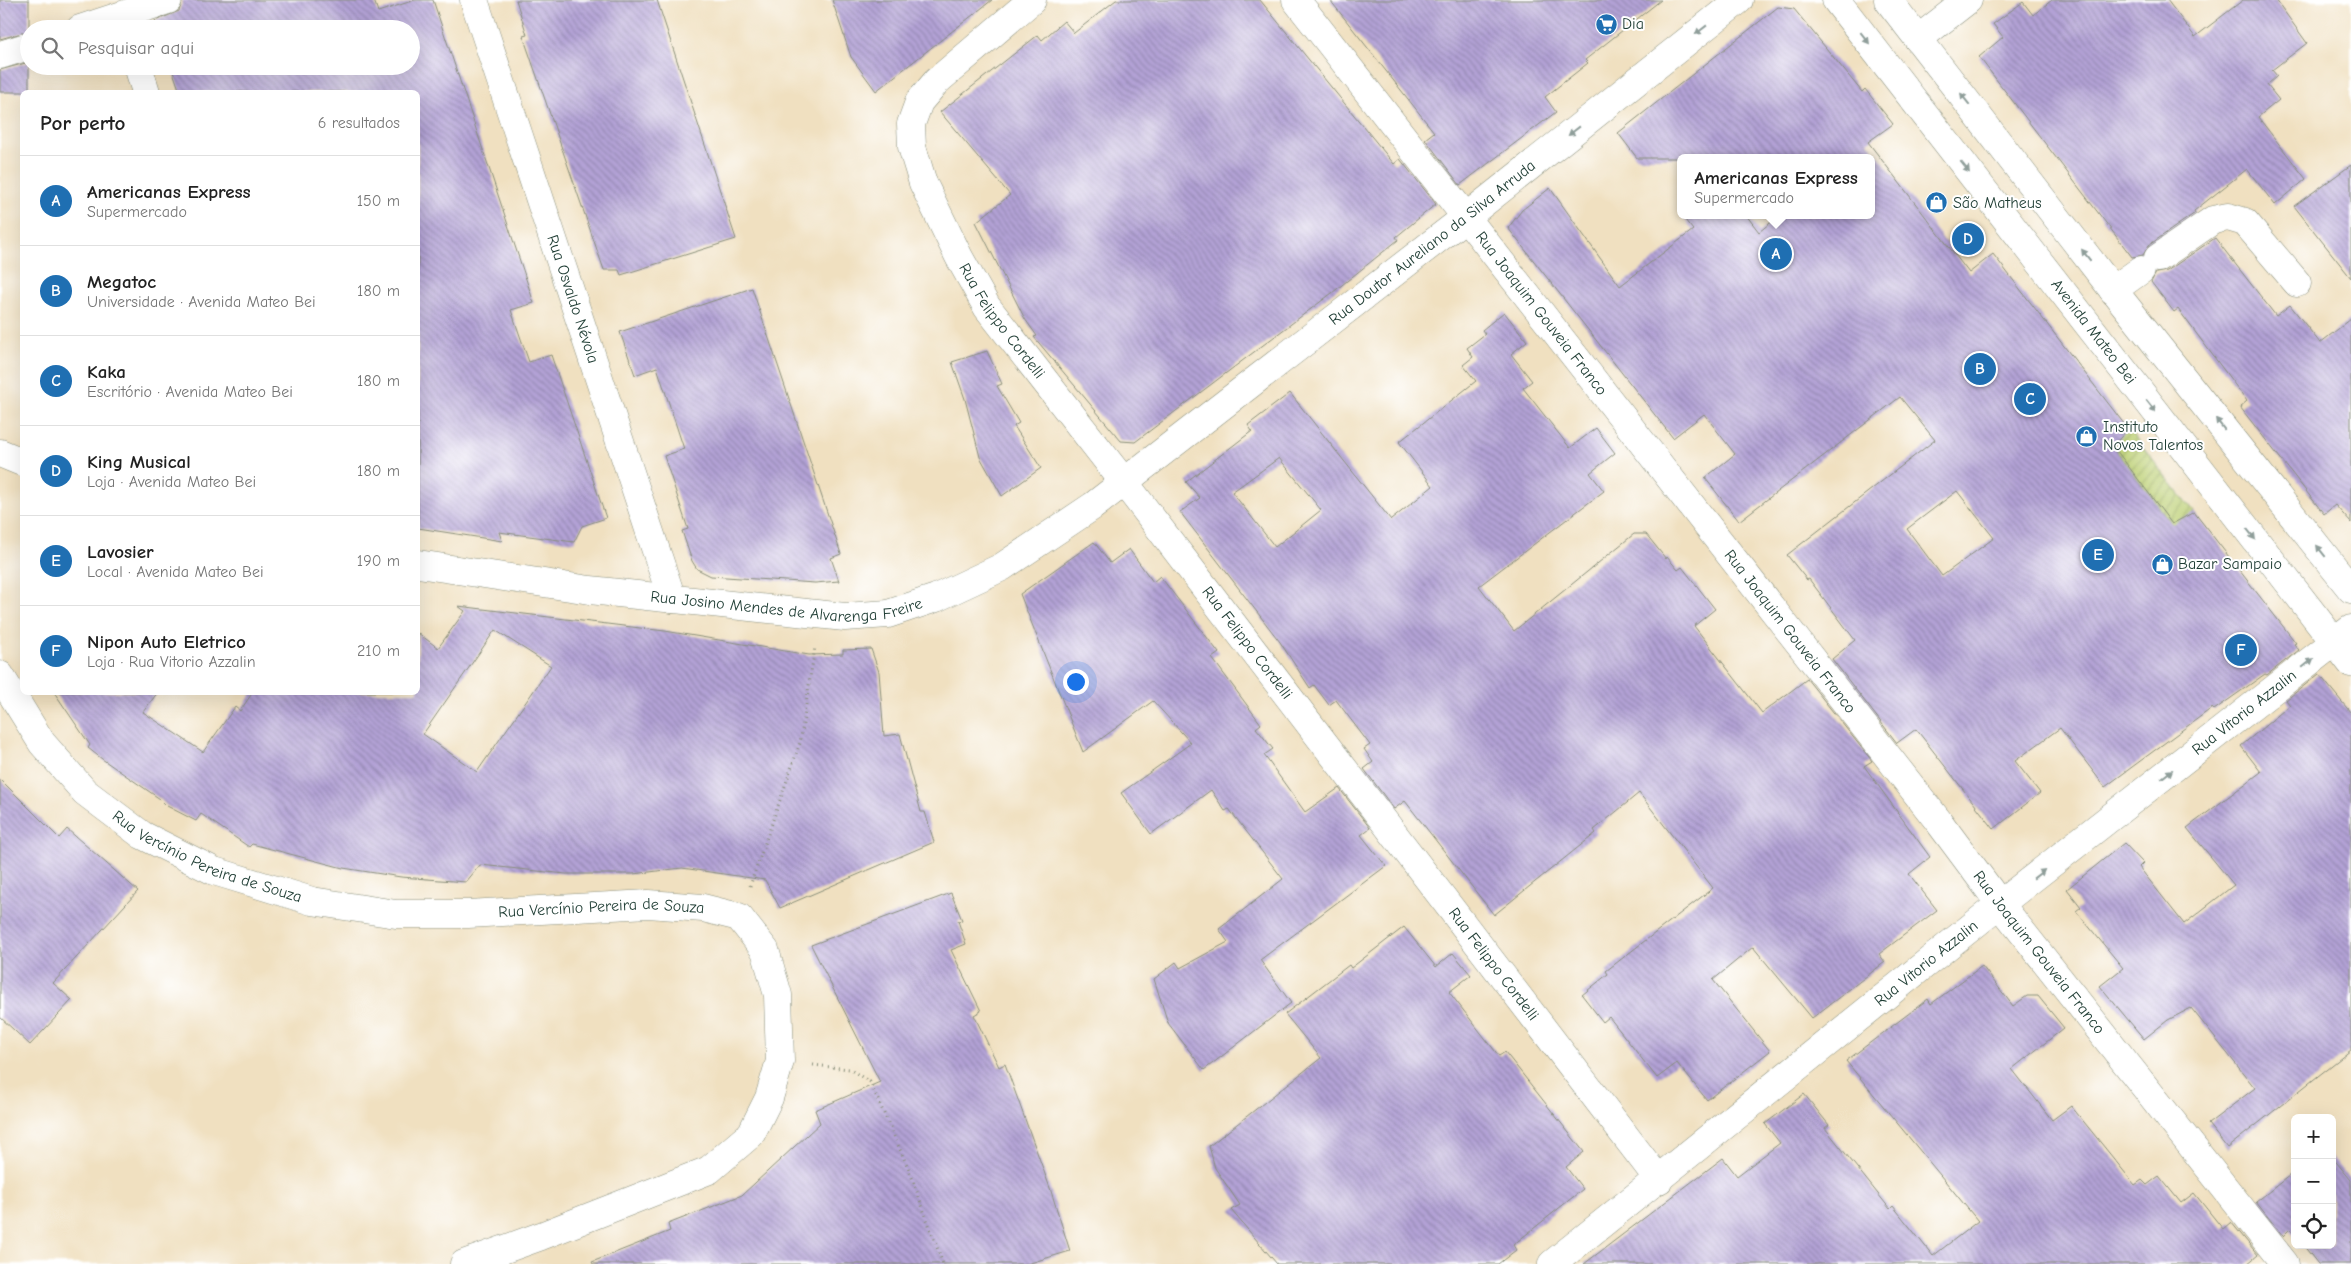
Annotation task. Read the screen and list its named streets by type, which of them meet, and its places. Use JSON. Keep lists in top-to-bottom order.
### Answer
{
  "streets": {
    "street": [
      "Rua Doutor Aureliano da Silva Arruda",
      "Rua Osvaldo Névola",
      "Rua Joaquim Gouveia Franco",
      "Rua Felippo Cordelli",
      "Avenida Mateo Bei",
      "Rua Josino Mendes de Alvarenga Freire",
      "Rua Vitorio Azzalin",
      "Rua Vercínio Pereira de Souza"
    ]
  },
  "crossings": [
    ["Rua Doutor Aureliano da Silva Arruda", "Rua Joaquim Gouveia Franco"],
    ["Rua Doutor Aureliano da Silva Arruda", "Rua Felippo Cordelli"],
    ["Rua Doutor Aureliano da Silva Arruda", "Rua Josino Mendes de Alvarenga Freire"],
    ["Rua Osvaldo Névola", "Rua Josino Mendes de Alvarenga Freire"],
    ["Rua Joaquim Gouveia Franco", "Rua Vitorio Azzalin"],
    ["Rua Felippo Cordelli", "Rua Josino Mendes de Alvarenga Freire"],
    ["Rua Felippo Cordelli", "Rua Vitorio Azzalin"],
    ["Avenida Mateo Bei", "Rua Vitorio Azzalin"]
  ],
  "one_way": ["Rua Doutor Aureliano da Silva Arruda", "Rua Vitorio Azzalin"],
  "places": {
    "supermarket": ["Dia"],
    "shop": ["São Matheus", "Instituto Novos Talentos", "Bazar Sampaio"]
  },
  "page": {
    "search": "Pesquisar aqui",
    "heading": ["Por perto", "6 resultados"],
    "popup": ["Americanas Express", "Supermercado"],
    "list": [
      {
        "mark": "A",
        "name": "Americanas Express",
        "note": "Supermercado",
        "value": "150 m"
      },
      {
        "mark": "B",
        "name": "Megatoc",
        "note": "Universidade · Avenida Mateo Bei",
        "value": "180 m"
      },
      {
        "mark": "C",
        "name": "Kaka",
        "note": "Escritório · Avenida Mateo Bei",
        "value": "180 m"
      },
      {
        "mark": "D",
        "name": "King Musical",
        "note": "Loja · Avenida Mateo Bei",
        "value": "180 m"
      },
      {
        "mark": "E",
        "name": "Lavosier",
        "note": "Local · Avenida Mateo Bei",
        "value": "190 m"
      },
      {
        "mark": "F",
        "name": "Nipon Auto Eletrico",
        "note": "Loja · Rua Vitorio Azzalin",
        "value": "210 m"
      }
    ],
    "pins": [
      "D",
      "A",
      "B",
      "C",
      "E",
      "F"
    ],
    "map_buttons": ["+", "−"]
  }
}
